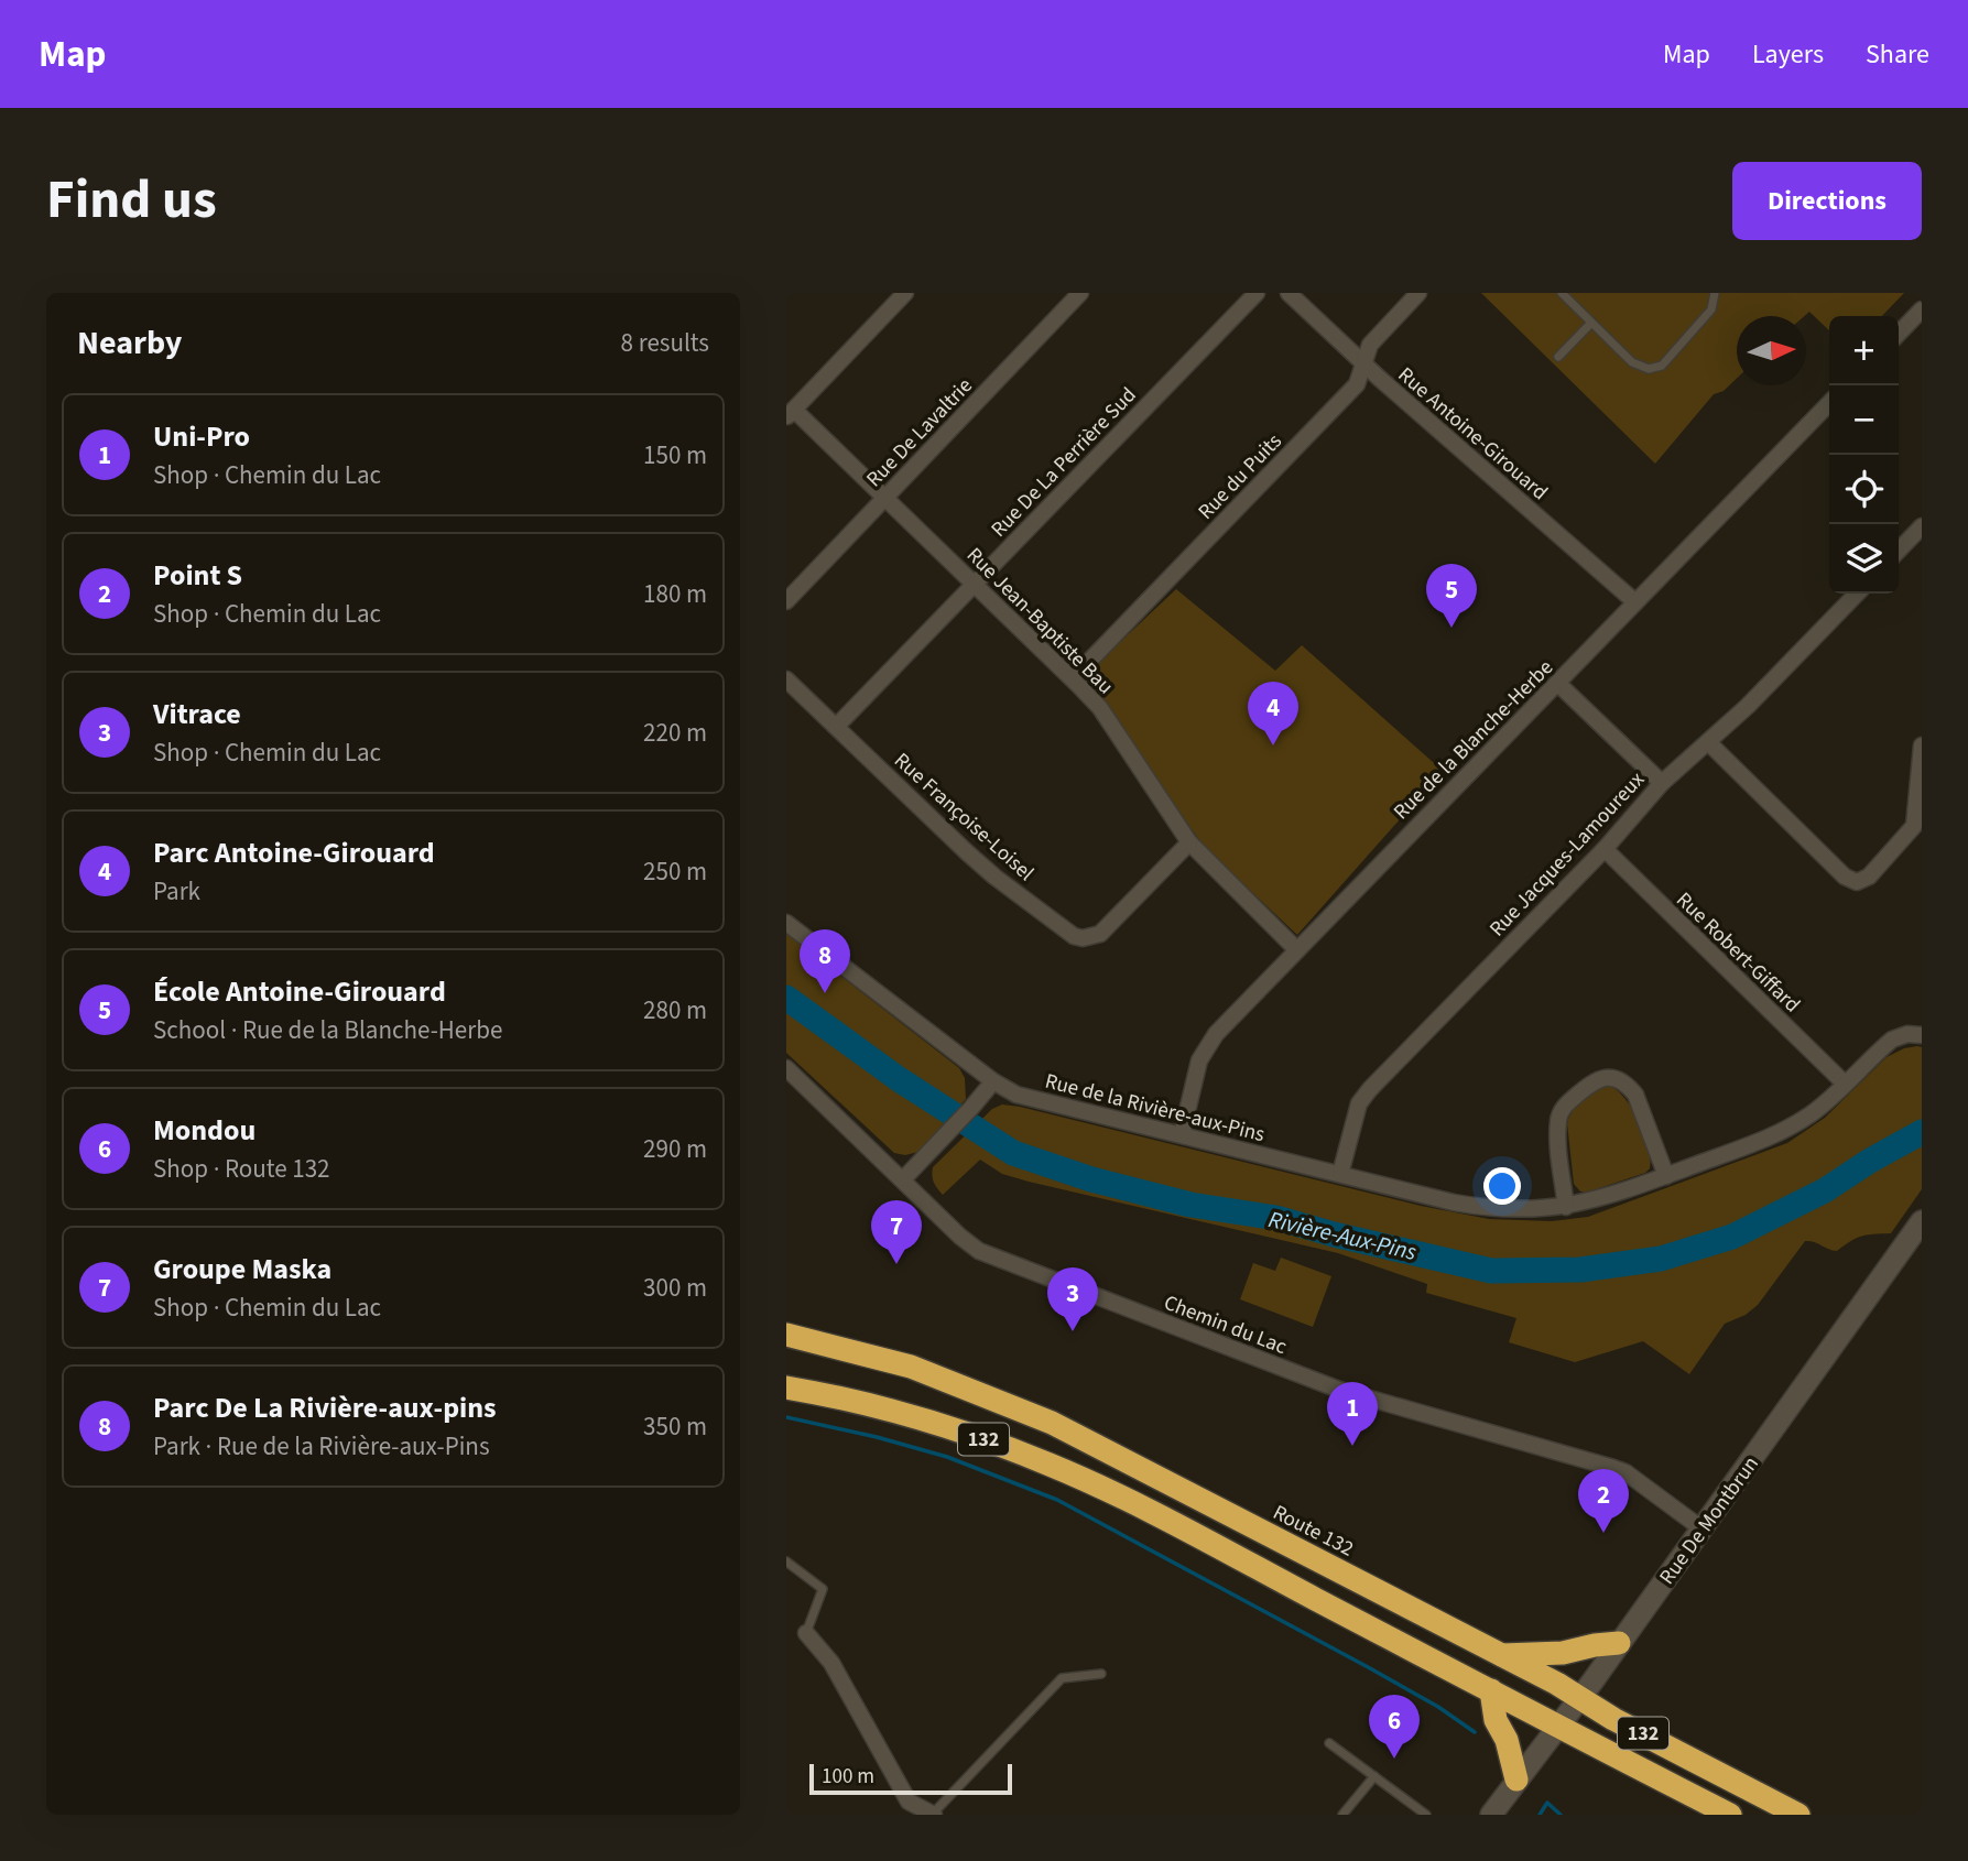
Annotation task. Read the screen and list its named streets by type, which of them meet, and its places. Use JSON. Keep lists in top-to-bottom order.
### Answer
{
  "streets": {
    "highway": ["132", "Route 132"],
    "street": [
      "Rue De Lavaltrie",
      "Rue Antoine-Girouard",
      "Rue De La Perrière Sud",
      "Rue du Puits",
      "Rue Jean-Baptiste Bau",
      "Rue de la Blanche-Herbe",
      "Rue Françoise-Loisel",
      "Rue Jacques-Lamoureux",
      "Rue Robert-Giffard",
      "Rue de la Rivière-aux-Pins",
      "Chemin du Lac",
      "Rue De Montbrun"
    ]
  },
  "crossings": [
    ["Rue De Lavaltrie", "Rue Jean-Baptiste Bau"],
    ["Rue Antoine-Girouard", "Rue du Puits"],
    ["Rue Antoine-Girouard", "Rue de la Blanche-Herbe"],
    ["Rue De La Perrière Sud", "Rue Jean-Baptiste Bau"],
    ["Rue De La Perrière Sud", "Rue Françoise-Loisel"],
    ["Rue du Puits", "Rue Jean-Baptiste Bau"],
    ["Rue Jean-Baptiste Bau", "Rue de la Blanche-Herbe"],
    ["Rue Jean-Baptiste Bau", "Rue Françoise-Loisel"],
    ["Rue de la Blanche-Herbe", "Rue de la Rivière-aux-Pins"],
    ["Rue Jacques-Lamoureux", "Rue Robert-Giffard"],
    ["Rue Jacques-Lamoureux", "Rue de la Rivière-aux-Pins"],
    ["Rue Robert-Giffard", "Rue de la Rivière-aux-Pins"],
    ["Chemin du Lac", "Rue De Montbrun"],
    ["132", "Rue De Montbrun"],
    ["Rue De Montbrun", "Route 132"]
  ],
  "water": ["Rivière-Aux-Pins"],
  "scale_bar": "100 m",
  "north": "right",
  "page": {
    "header": "Map",
    "nav": ["Map", "Layers", "Share"],
    "title": "Find us",
    "buttons": "Directions",
    "heading": ["Nearby", "8 results"],
    "map_buttons": ["+", "−"],
    "list": [
      {
        "mark": "1",
        "name": "Uni-Pro",
        "note": "Shop · Chemin du Lac",
        "value": "150 m"
      },
      {
        "mark": "2",
        "name": "Point S",
        "note": "Shop · Chemin du Lac",
        "value": "180 m"
      },
      {
        "mark": "3",
        "name": "Vitrace",
        "note": "Shop · Chemin du Lac",
        "value": "220 m"
      },
      {
        "mark": "4",
        "name": "Parc Antoine-Girouard",
        "note": "Park",
        "value": "250 m"
      },
      {
        "mark": "5",
        "name": "École Antoine-Girouard",
        "note": "School · Rue de la Blanche-Herbe",
        "value": "280 m"
      },
      {
        "mark": "6",
        "name": "Mondou",
        "note": "Shop · Route 132",
        "value": "290 m"
      },
      {
        "mark": "7",
        "name": "Groupe Maska",
        "note": "Shop · Chemin du Lac",
        "value": "300 m"
      },
      {
        "mark": "8",
        "name": "Parc De La Rivière-aux-pins",
        "note": "Park · Rue de la Rivière-aux-Pins",
        "value": "350 m"
      }
    ],
    "pins": [
      "5",
      "4",
      "8",
      "7",
      "3",
      "1",
      "2",
      "6"
    ],
    "scale": "100 m"
  }
}
